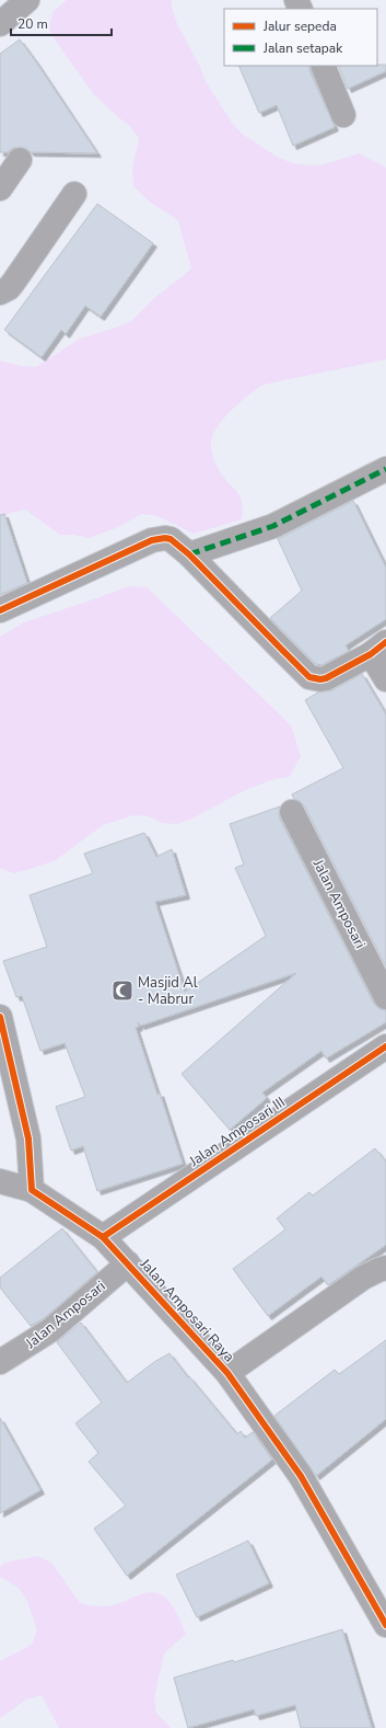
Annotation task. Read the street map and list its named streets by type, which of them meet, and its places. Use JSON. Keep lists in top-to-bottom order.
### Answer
{
  "streets": {
    "street": ["Jalan Amposari", "Jalan Amposari III", "Jalan Amposari Raya"]
  },
  "crossings": [
    ["Jalan Amposari", "Jalan Amposari Raya"],
    ["Jalan Amposari III", "Jalan Amposari Raya"]
  ],
  "places": {
    "mosque": ["Masjid Al - Mabrur"]
  },
  "legend": ["Jalur sepeda", "Jalan setapak"],
  "scale_bar": "20 m"
}
